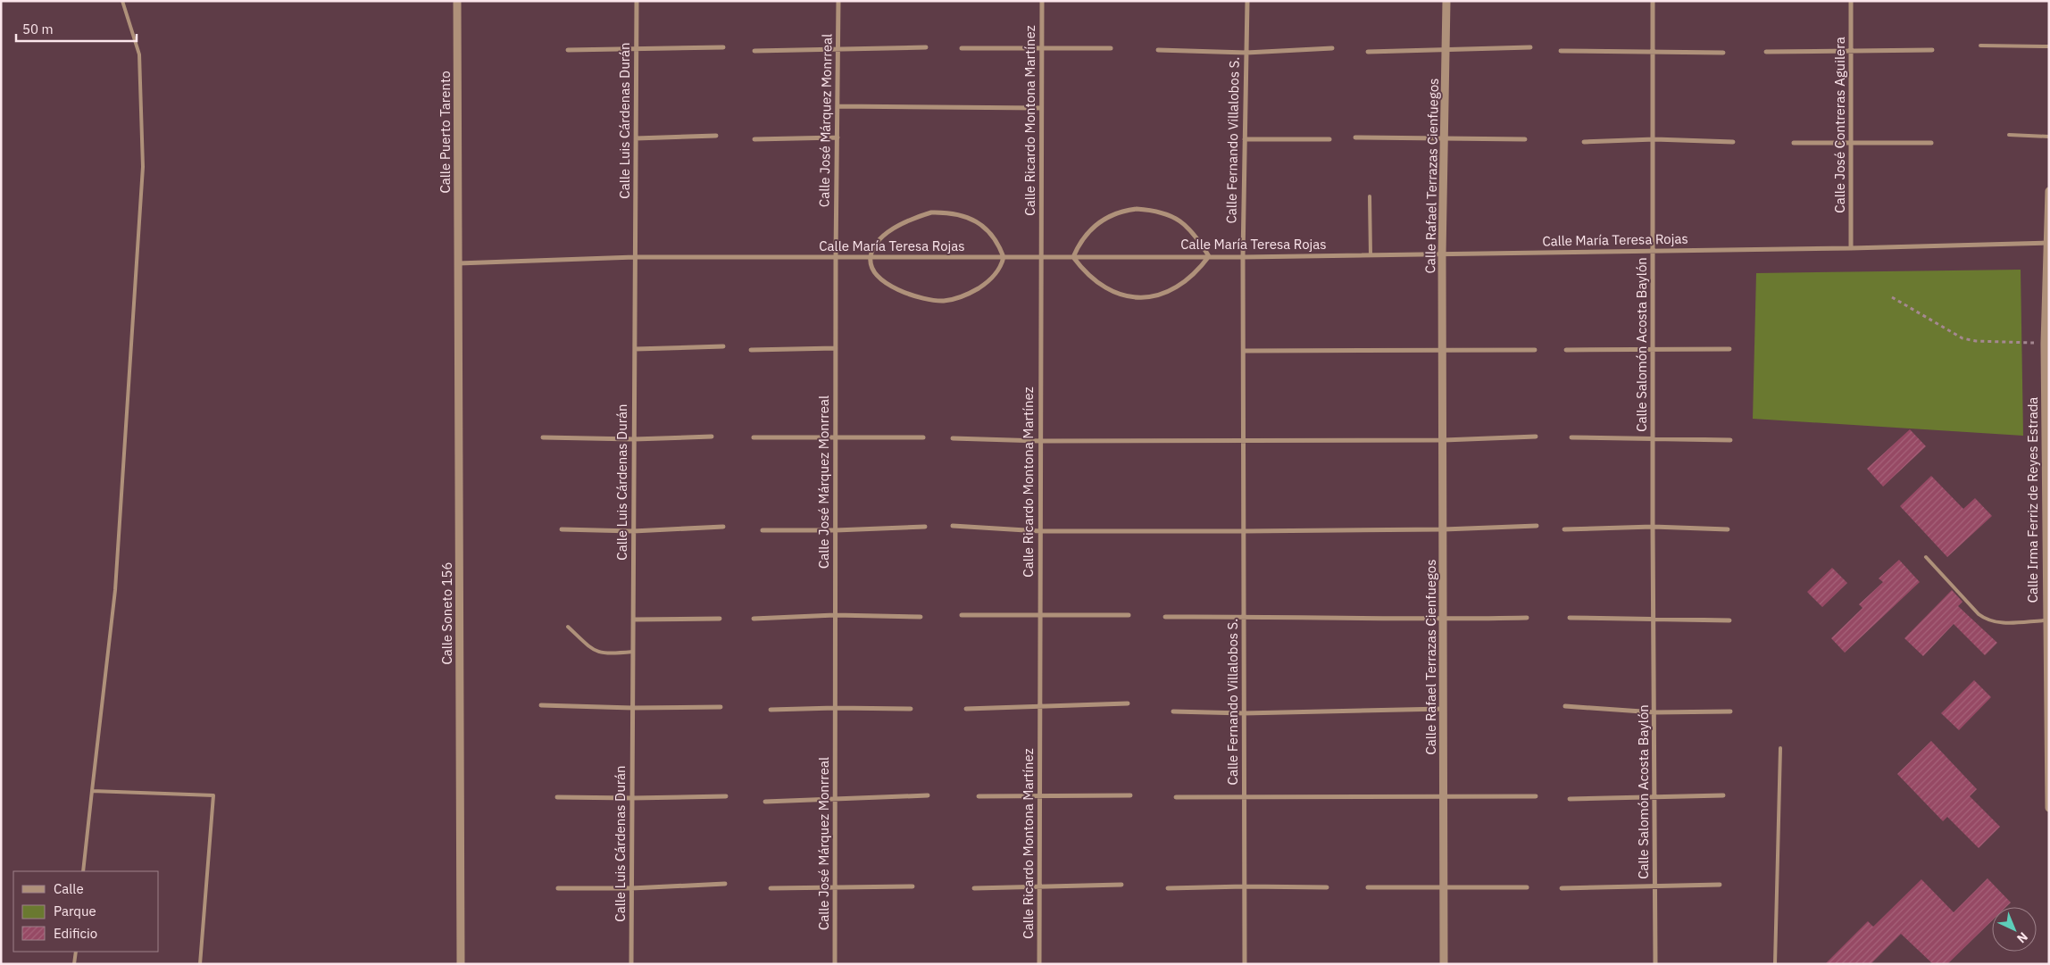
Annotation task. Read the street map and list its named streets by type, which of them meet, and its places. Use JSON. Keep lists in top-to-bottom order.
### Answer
{
  "streets": {
    "street": [
      "Calle Luis Cárdenas Durán",
      "Calle José Márquez Monrreal",
      "Calle Ricardo Montona Martínez",
      "Calle José Contreras Aguilera",
      "Calle Puerto Tarento",
      "Calle Fernando Villalobos S.",
      "Calle Rafael Terrazas Cienfuegos",
      "Calle María Teresa Rojas",
      "Calle Salomón Acosta Baylón",
      "Calle Irma Ferriz de Reyes Estrada",
      "Calle Soneto 156"
    ]
  },
  "crossings": [
    ["Calle Luis Cárdenas Durán", "Calle María Teresa Rojas"],
    ["Calle José Márquez Monrreal", "Calle María Teresa Rojas"],
    ["Calle Ricardo Montona Martínez", "Calle María Teresa Rojas"],
    ["Calle José Contreras Aguilera", "Calle María Teresa Rojas"],
    ["Calle Puerto Tarento", "Calle María Teresa Rojas"],
    ["Calle Puerto Tarento", "Calle Soneto 156"],
    ["Calle Fernando Villalobos S.", "Calle María Teresa Rojas"],
    ["Calle Rafael Terrazas Cienfuegos", "Calle María Teresa Rojas"],
    ["Calle María Teresa Rojas", "Calle Salomón Acosta Baylón"],
    ["Calle María Teresa Rojas", "Calle Irma Ferriz de Reyes Estrada"],
    ["Calle María Teresa Rojas", "Calle Soneto 156"]
  ],
  "legend": ["Calle", "Parque", "Edificio"],
  "scale_bar": "50 m",
  "north": "bottom right"
}
